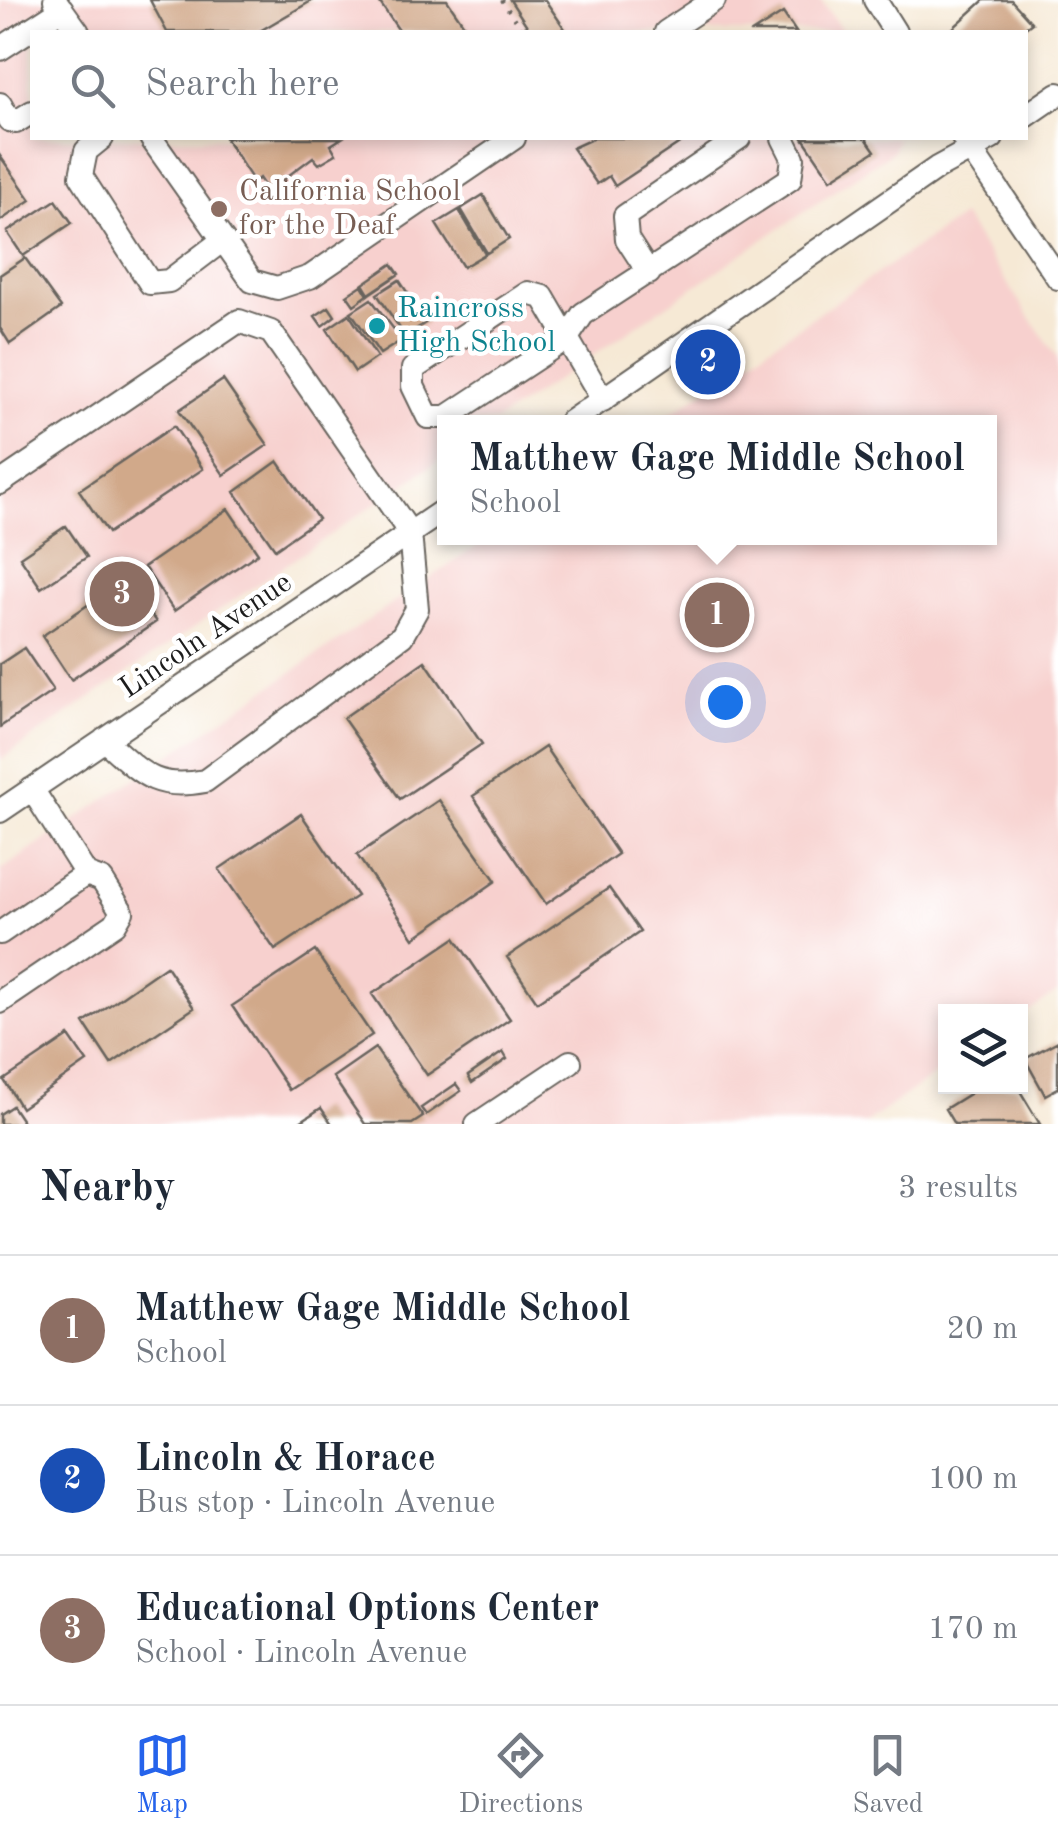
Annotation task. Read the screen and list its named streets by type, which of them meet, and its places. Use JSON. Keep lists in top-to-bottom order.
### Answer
{
  "streets": {
    "street": ["Lincoln Avenue"]
  },
  "places": ["California School for the Deaf", "Raincross High School"],
  "page": {
    "search": "Search here",
    "pins": ["2", "3", "1"],
    "popup": ["Matthew Gage Middle School", "School"],
    "heading": ["Nearby", "3 results"],
    "list": [
      {
        "mark": "1",
        "name": "Matthew Gage Middle School",
        "note": "School",
        "value": "20 m"
      },
      {
        "mark": "2",
        "name": "Lincoln & Horace",
        "note": "Bus stop · Lincoln Avenue",
        "value": "100 m"
      },
      {
        "mark": "3",
        "name": "Educational Options Center",
        "note": "School · Lincoln Avenue",
        "value": "170 m"
      }
    ],
    "nav": ["Map", "Directions", "Saved"]
  }
}
